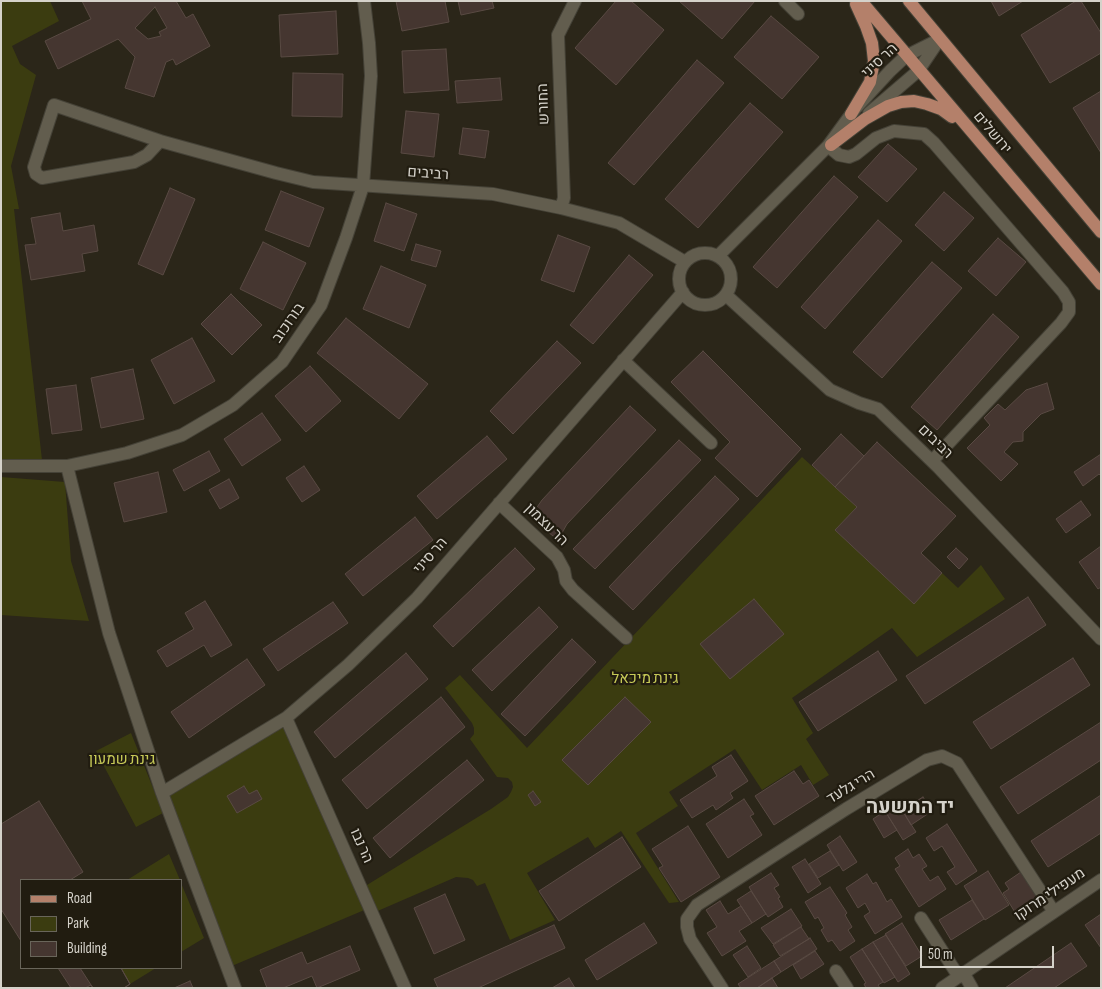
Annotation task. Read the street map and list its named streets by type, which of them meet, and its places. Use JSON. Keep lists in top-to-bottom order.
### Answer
{
  "streets": {
    "main road": ["ירושלים"],
    "street": [
      "הר סיני",
      "החורש",
      "רביבים",
      "בורוכוב",
      "הר עצמון",
      "הרי גלעד",
      "הר נבו",
      "מעפילי מרוקו"
    ]
  },
  "crossings": [
    ["הר סיני", "ירושלים"],
    ["הר סיני", "רביבים"],
    ["הר סיני", "הר עצמון"],
    ["הר סיני", "הר נבו"],
    ["החורש", "רביבים"],
    ["רביבים", "בורוכוב"],
    ["הרי גלעד", "מעפילי מרוקו"]
  ],
  "districts": ["יד התשעה"],
  "parks": ["גינת מיכאל", "גינת שמעון"],
  "legend": ["Road", "Park", "Building"],
  "scale_bar": "50 m"
}
